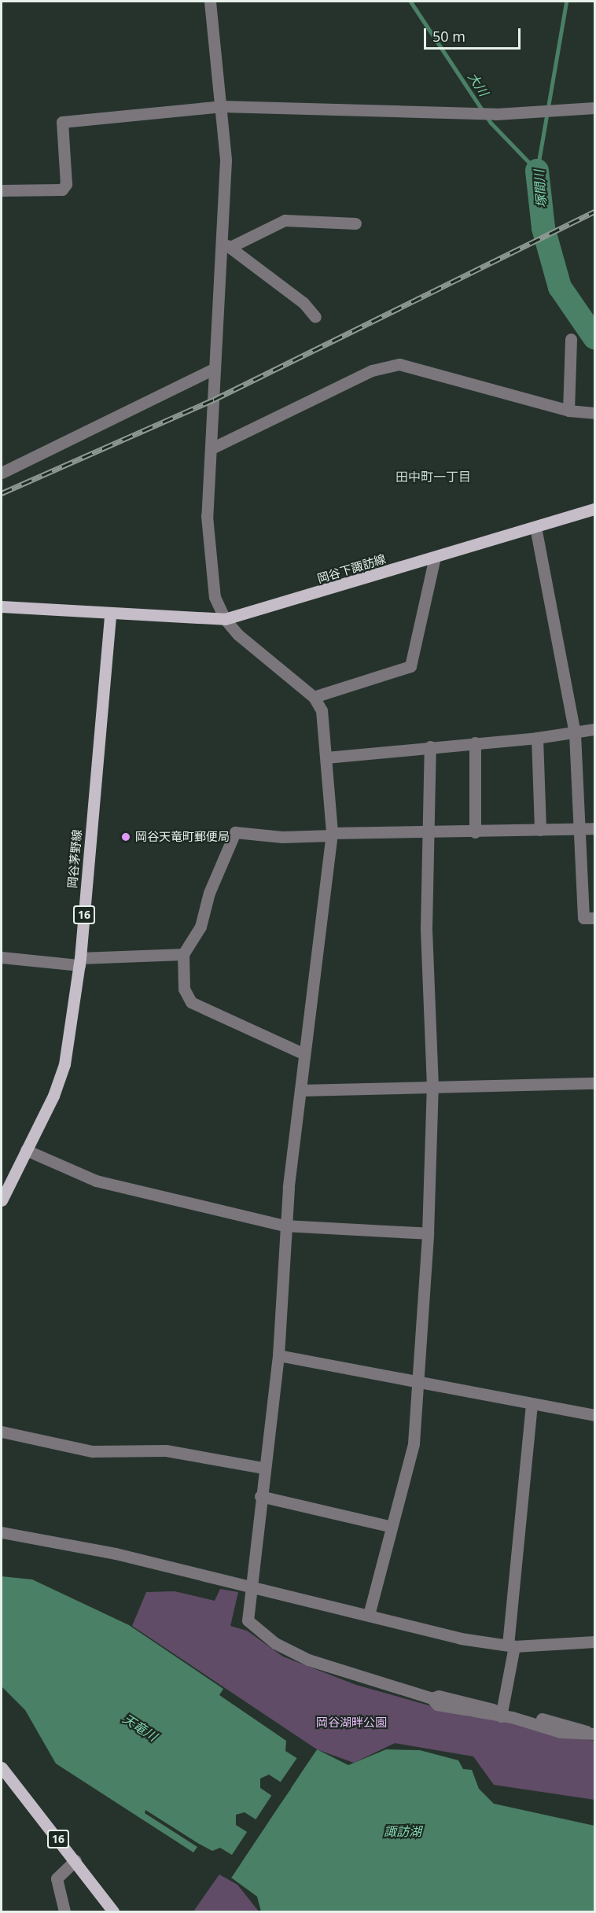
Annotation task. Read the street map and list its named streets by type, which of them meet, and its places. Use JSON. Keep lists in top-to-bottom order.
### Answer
{
  "streets": {
    "main road": ["岡谷下諏訪線", "岡谷茅野線", "16"]
  },
  "crossings": [
    ["岡谷下諏訪線", "岡谷茅野線"]
  ],
  "districts": ["田中町一丁目"],
  "water": [
    "大川",
    "塚間川",
    "天竜川",
    "諏訪湖"
  ],
  "parks": ["岡谷湖畔公園"],
  "places": ["岡谷天竜町郵便局"],
  "scale_bar": "50 m"
}
